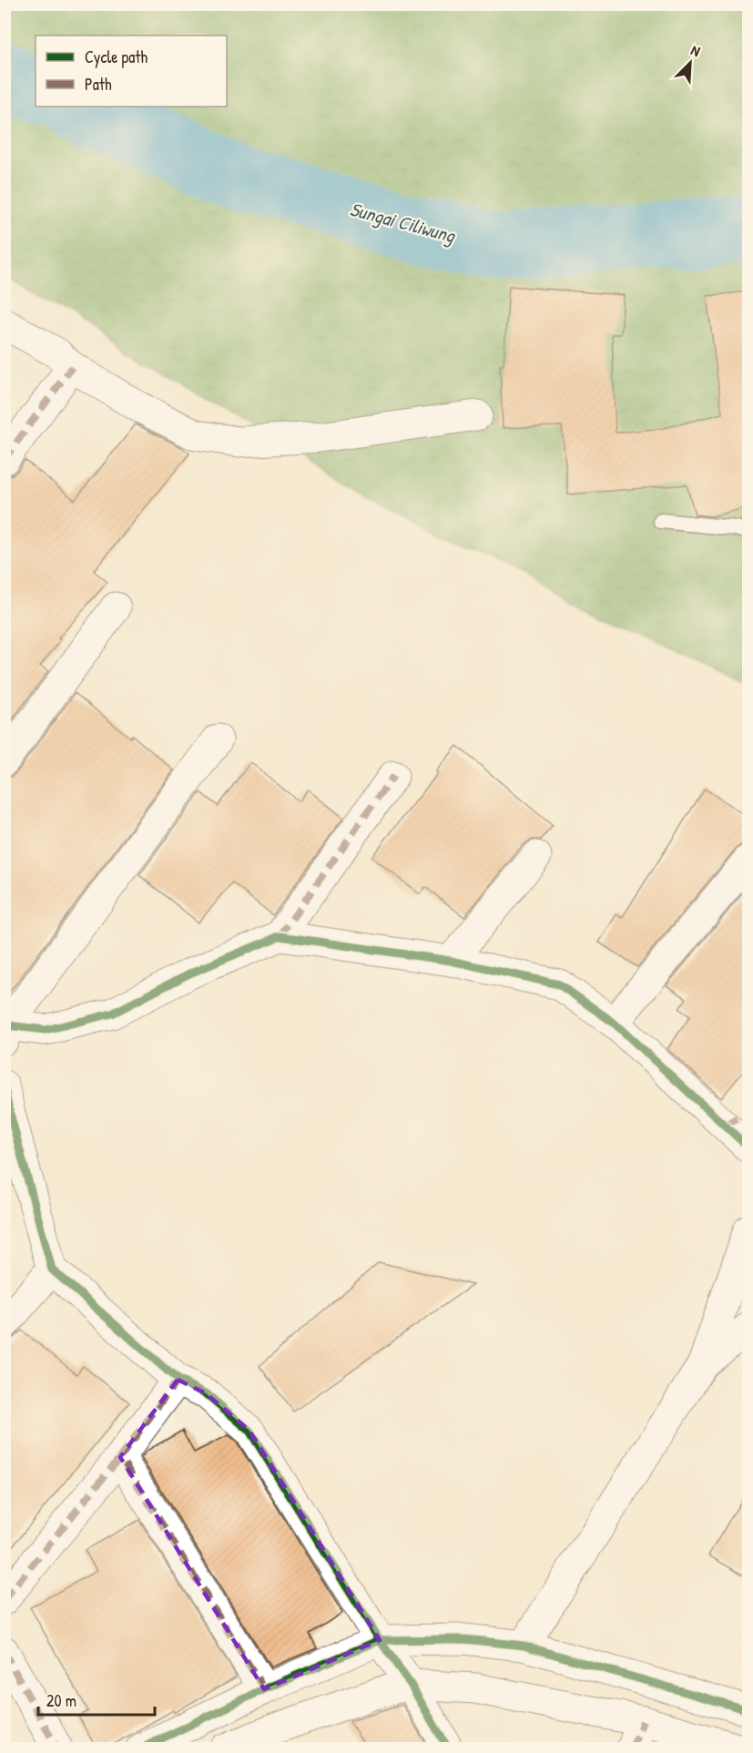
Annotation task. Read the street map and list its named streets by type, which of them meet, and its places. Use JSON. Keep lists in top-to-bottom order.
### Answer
{
  "water": ["Sungai Ciliwung"],
  "legend": ["Cycle path", "Path"],
  "scale_bar": "20 m",
  "north": "top right"
}
